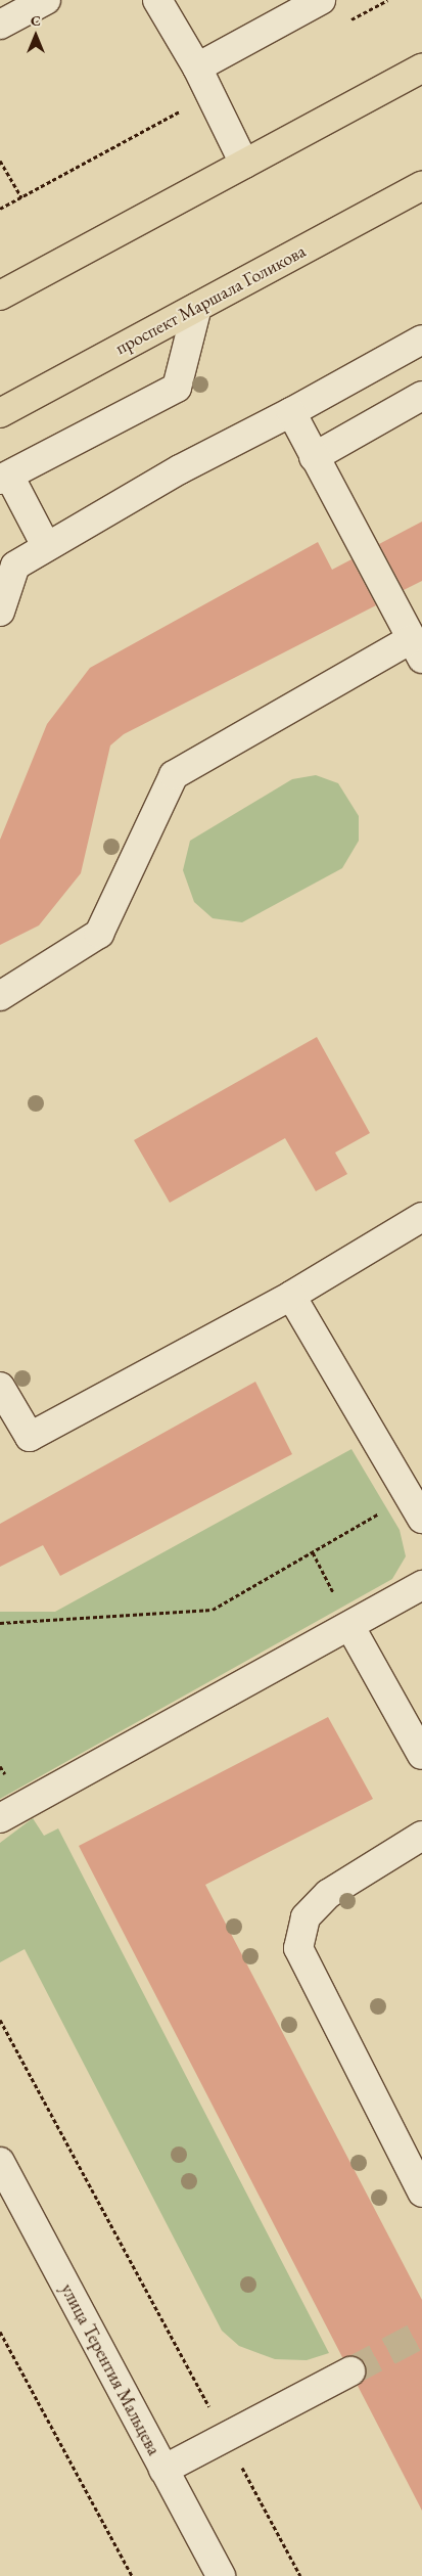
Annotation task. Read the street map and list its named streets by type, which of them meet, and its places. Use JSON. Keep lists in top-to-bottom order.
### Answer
{
  "streets": {
    "main road": ["проспект Маршала Голикова"],
    "street": ["улица Терентия Мальцева"]
  },
  "north": "top"
}
